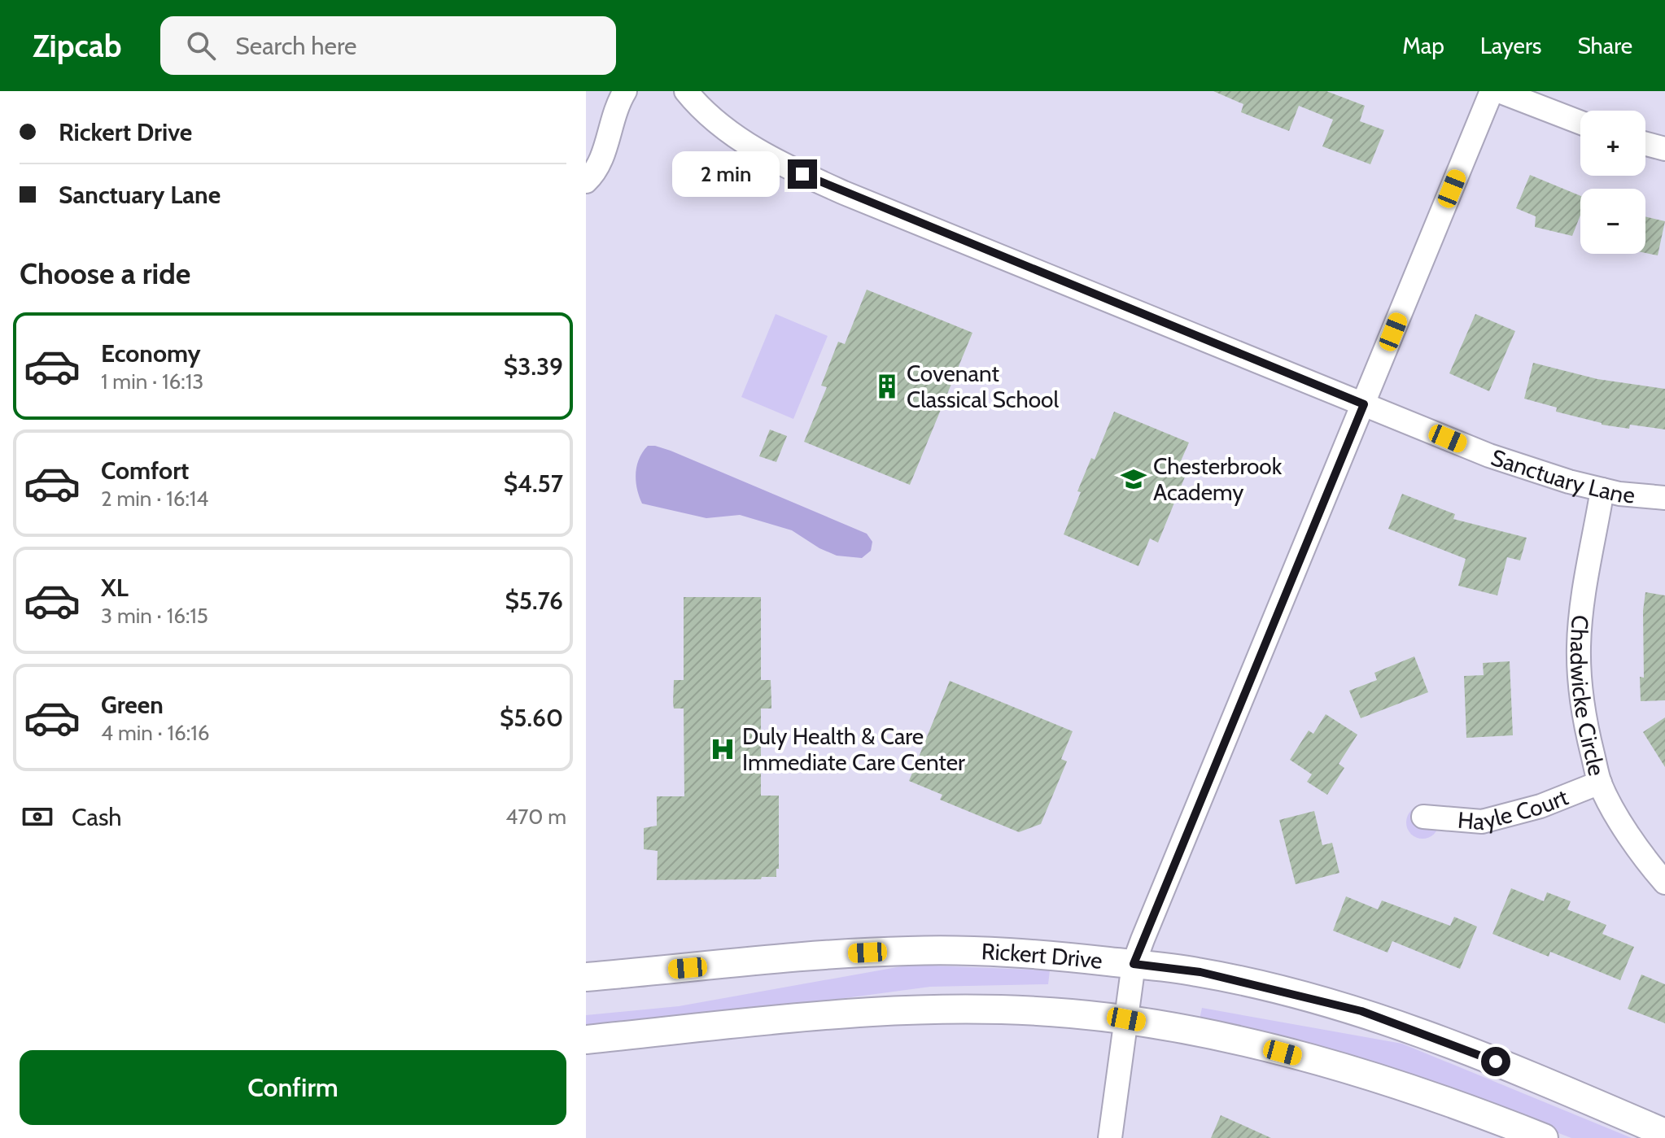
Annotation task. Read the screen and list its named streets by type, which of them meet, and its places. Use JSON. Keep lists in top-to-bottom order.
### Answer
{
  "streets": {
    "street": [
      "Sanctuary Lane",
      "Chadwicke Circle",
      "Hayle Court",
      "Rickert Drive"
    ]
  },
  "crossings": [
    ["Sanctuary Lane", "Chadwicke Circle"],
    ["Chadwicke Circle", "Hayle Court"]
  ],
  "places": {
    "building": ["Covenant Classical School"],
    "school or university": ["Chesterbrook Academy"],
    "hospital": ["Duly Health & Care Immediate Care Center"]
  },
  "page": {
    "header": "Zipcab",
    "search": "Search here",
    "nav": ["Map", "Layers", "Share"],
    "banner": ["Rickert Drive", "Sanctuary Lane"],
    "map_buttons": ["+", "−"],
    "bubble": "2 min",
    "heading": "Choose a ride",
    "list": [
      {
        "name": "Economy",
        "note": "1 min · 16:13",
        "value": "$3.39"
      },
      {
        "name": "Comfort",
        "note": "2 min · 16:14",
        "value": "$4.57"
      },
      {
        "name": "XL",
        "note": "3 min · 16:15",
        "value": "$5.76"
      },
      {
        "name": "Green",
        "note": "4 min · 16:16",
        "value": "$5.60"
      }
    ],
    "pay": ["Cash", "470 m"],
    "buttons": "Confirm"
  }
}
